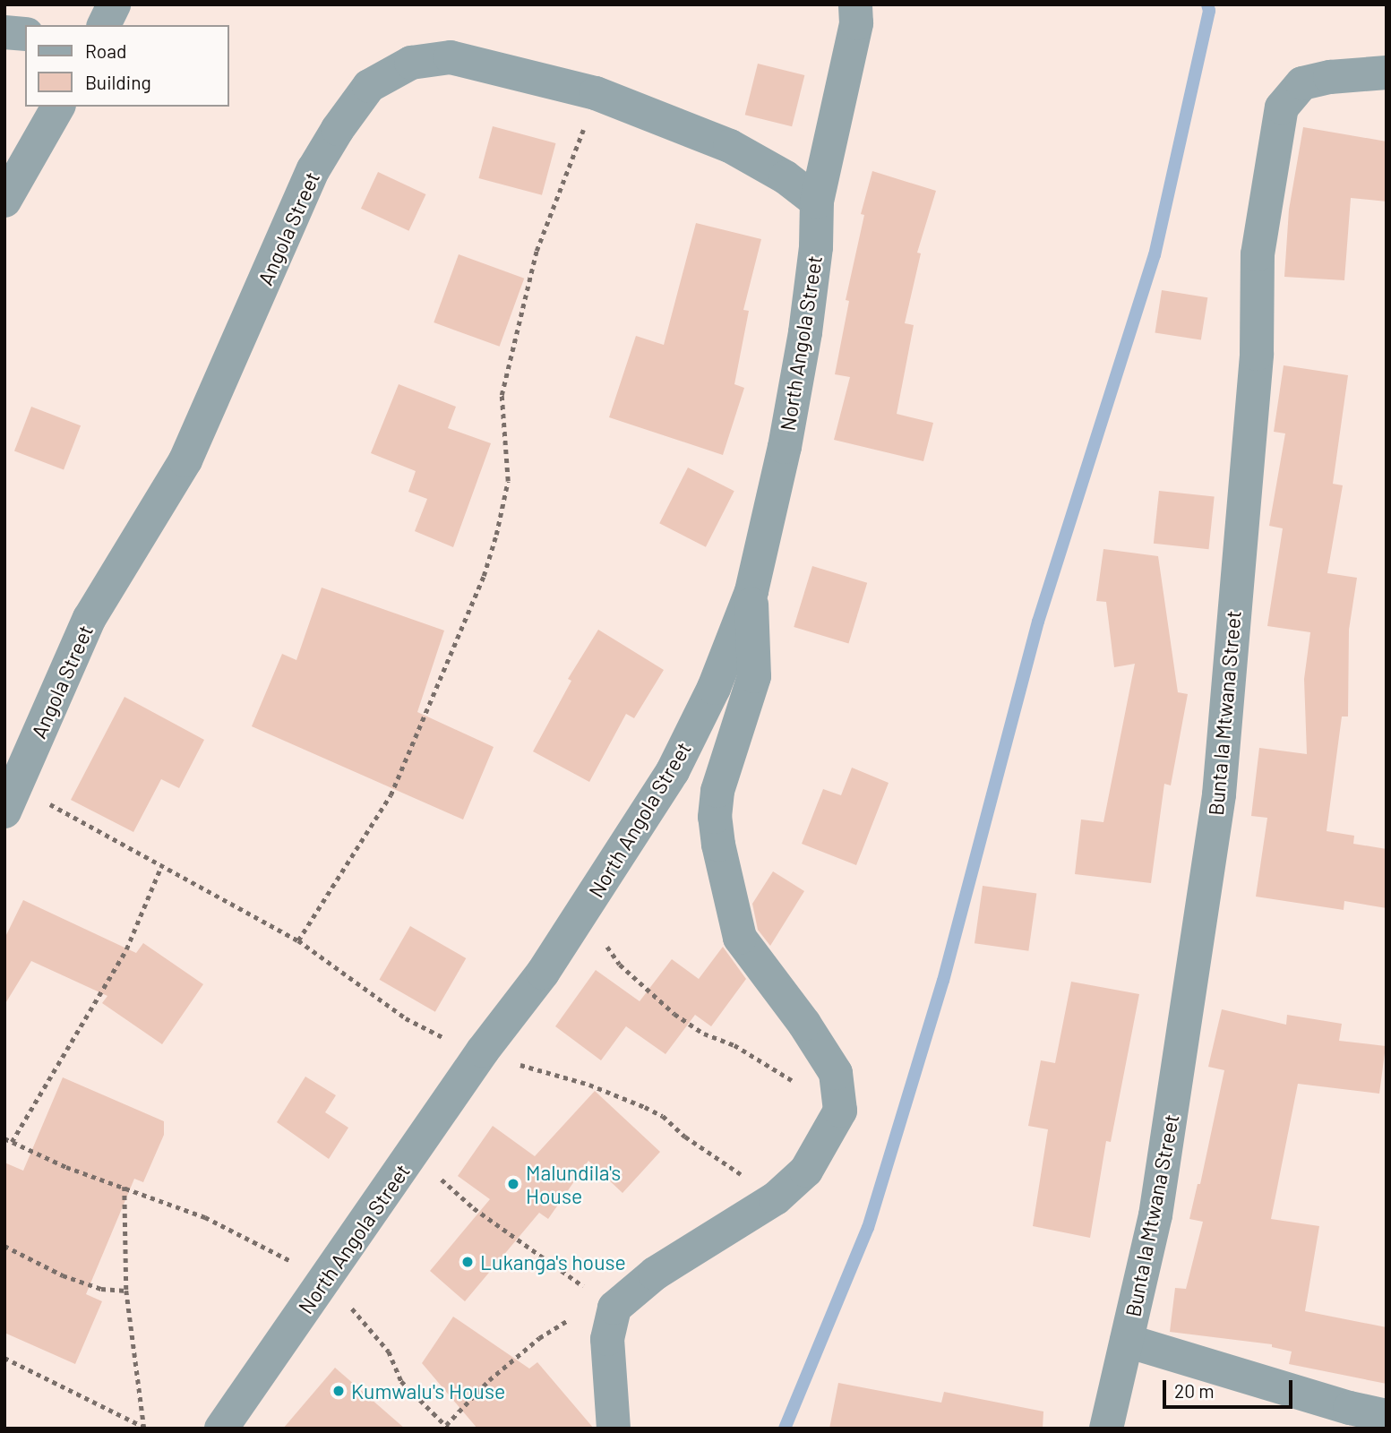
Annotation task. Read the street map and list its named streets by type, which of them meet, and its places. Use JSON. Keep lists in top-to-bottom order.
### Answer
{
  "streets": {
    "street": ["Angola Street", "North Angola Street", "Bunta la Mtwana Street"]
  },
  "crossings": [
    ["Angola Street", "North Angola Street"]
  ],
  "places": ["Malundila's House", "Lukanga's house", "Kumwalu's House"],
  "legend": ["Road", "Building"],
  "scale_bar": "20 m"
}
